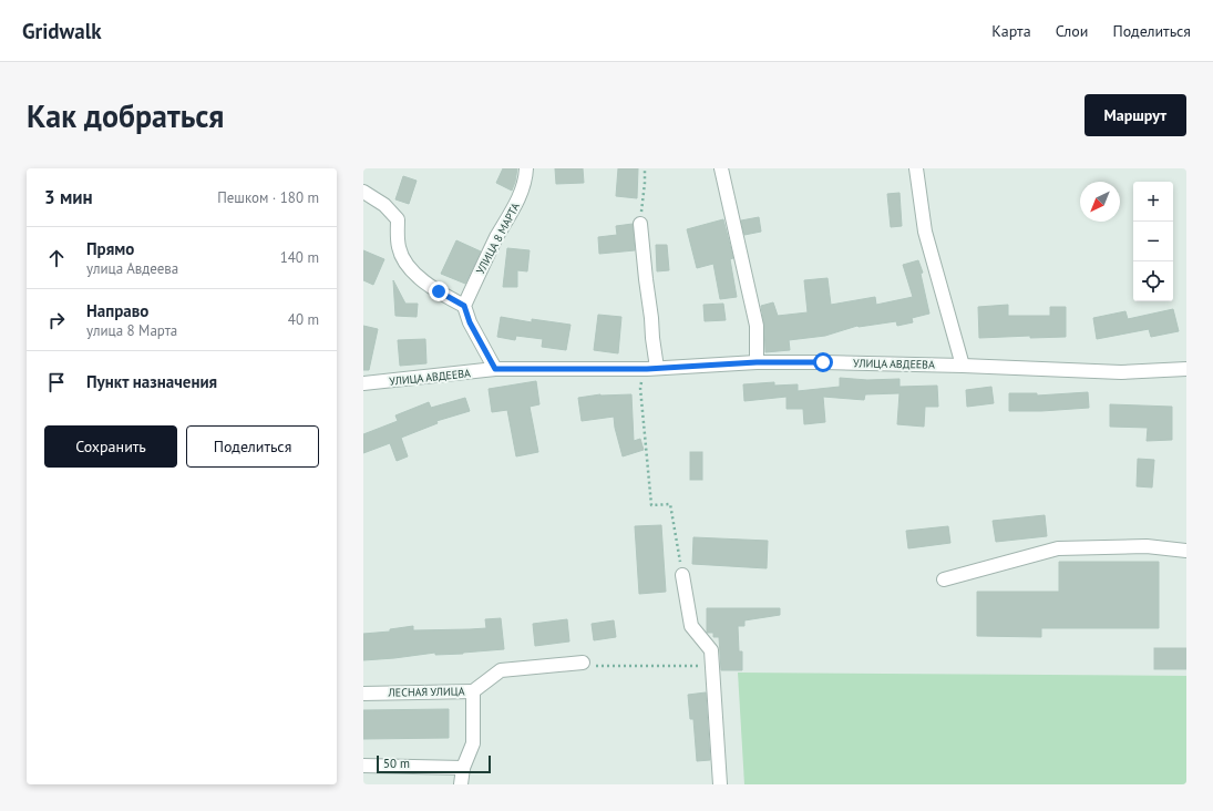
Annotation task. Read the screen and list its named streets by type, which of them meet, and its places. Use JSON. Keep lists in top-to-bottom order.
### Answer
{
  "streets": {
    "street": ["УЛИЦА 8 МАРТА", "УЛИЦА АВДЕЕВА", "ЛЕСНАЯ УЛИЦА"]
  },
  "scale_bar": "50 m",
  "north": "bottom left",
  "page": {
    "header": "Gridwalk",
    "nav": ["Карта", "Слои", "Поделиться"],
    "buttons": [
      "Маршрут",
      ["Сохранить", "Поделиться"]
    ],
    "title": "Как добраться",
    "heading": ["3 мин", "Пешком · 180 m"],
    "map_buttons": ["+", "−"],
    "list": [
      ["Прямо", "улица Авдеева", "140 m"],
      ["Направо", "улица 8 Марта", "40 m"],
      "Пункт назначения"
    ],
    "scale": "50 m"
  }
}
